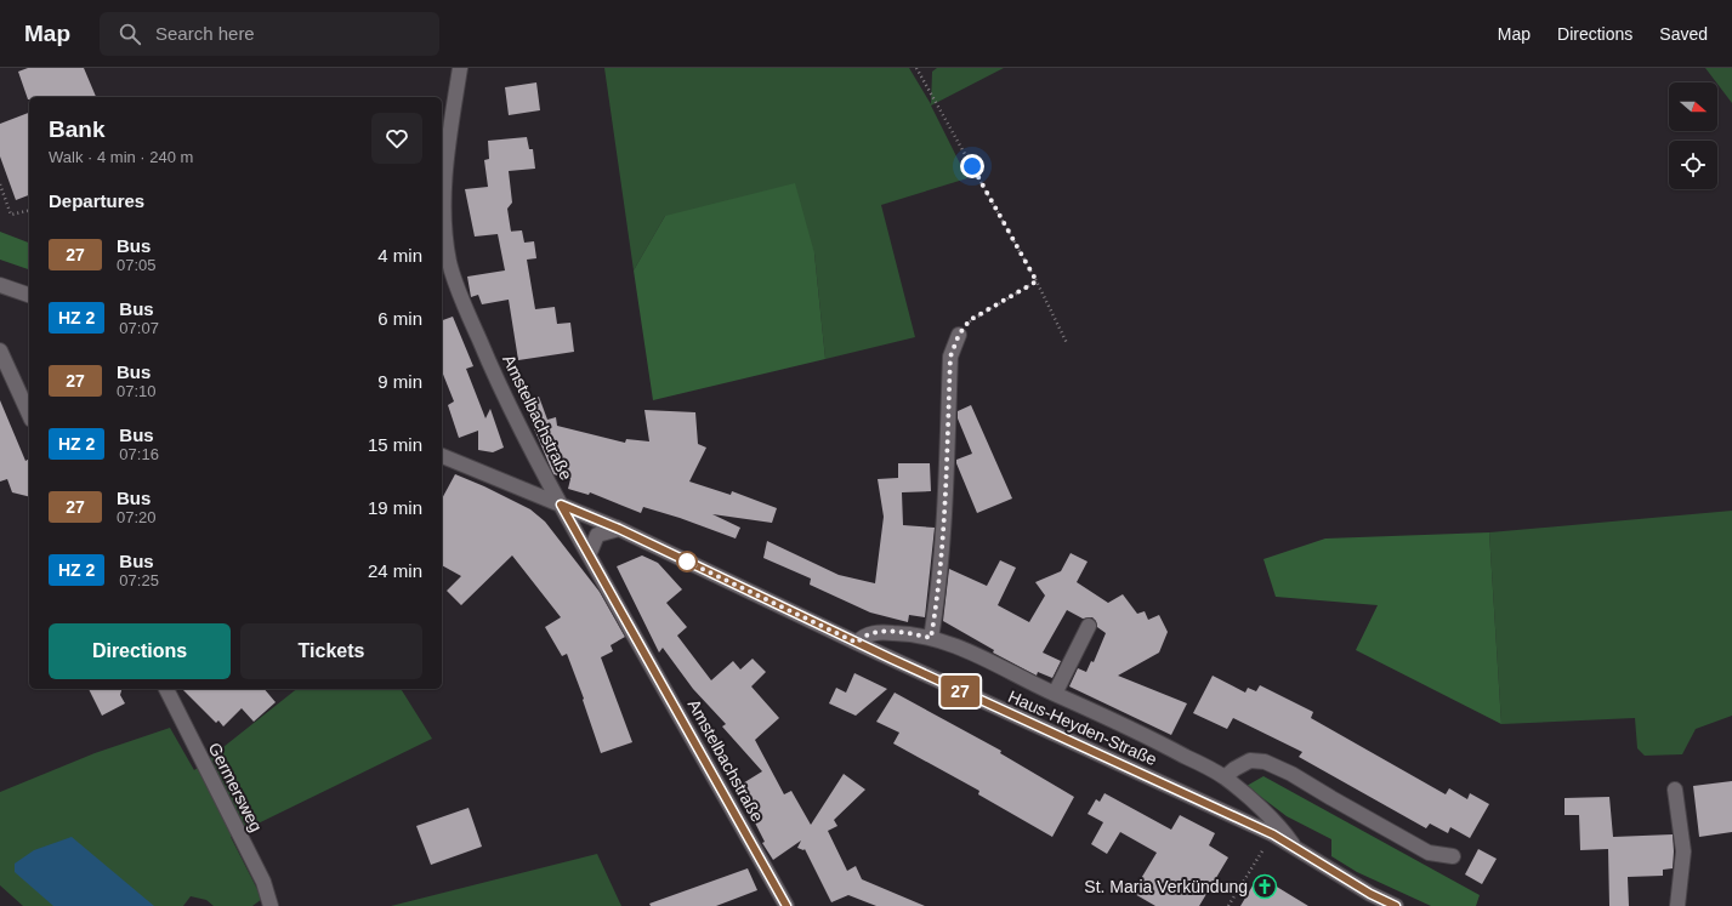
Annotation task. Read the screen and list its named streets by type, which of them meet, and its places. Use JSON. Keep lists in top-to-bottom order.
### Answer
{
  "streets": {
    "street": ["Amstelbachstraße", "Haus-Heyden-Straße", "Germersweg"]
  },
  "crossings": [
    ["Amstelbachstraße", "Haus-Heyden-Straße"]
  ],
  "places": {
    "church": ["St. Maria Verkündung"]
  },
  "lines": ["bus line 27"],
  "north": "right",
  "page": {
    "header": "Map",
    "search": "Search here",
    "nav": ["Map", "Directions", "Saved"],
    "on_map": "27",
    "heading": [
      ["Bank", "Walk · 4 min · 240 m"],
      "Departures"
    ],
    "list": [
      {
        "mark": "27",
        "name": "Bus",
        "note": "07:05",
        "value": "4 min"
      },
      {
        "mark": "HZ 2",
        "name": "Bus",
        "note": "07:07",
        "value": "6 min"
      },
      {
        "mark": "27",
        "name": "Bus",
        "note": "07:10",
        "value": "9 min"
      },
      {
        "mark": "HZ 2",
        "name": "Bus",
        "note": "07:16",
        "value": "15 min"
      },
      {
        "mark": "27",
        "name": "Bus",
        "note": "07:20",
        "value": "19 min"
      },
      {
        "mark": "HZ 2",
        "name": "Bus",
        "note": "07:25",
        "value": "24 min"
      }
    ],
    "buttons": ["Directions", "Tickets"]
  }
}
